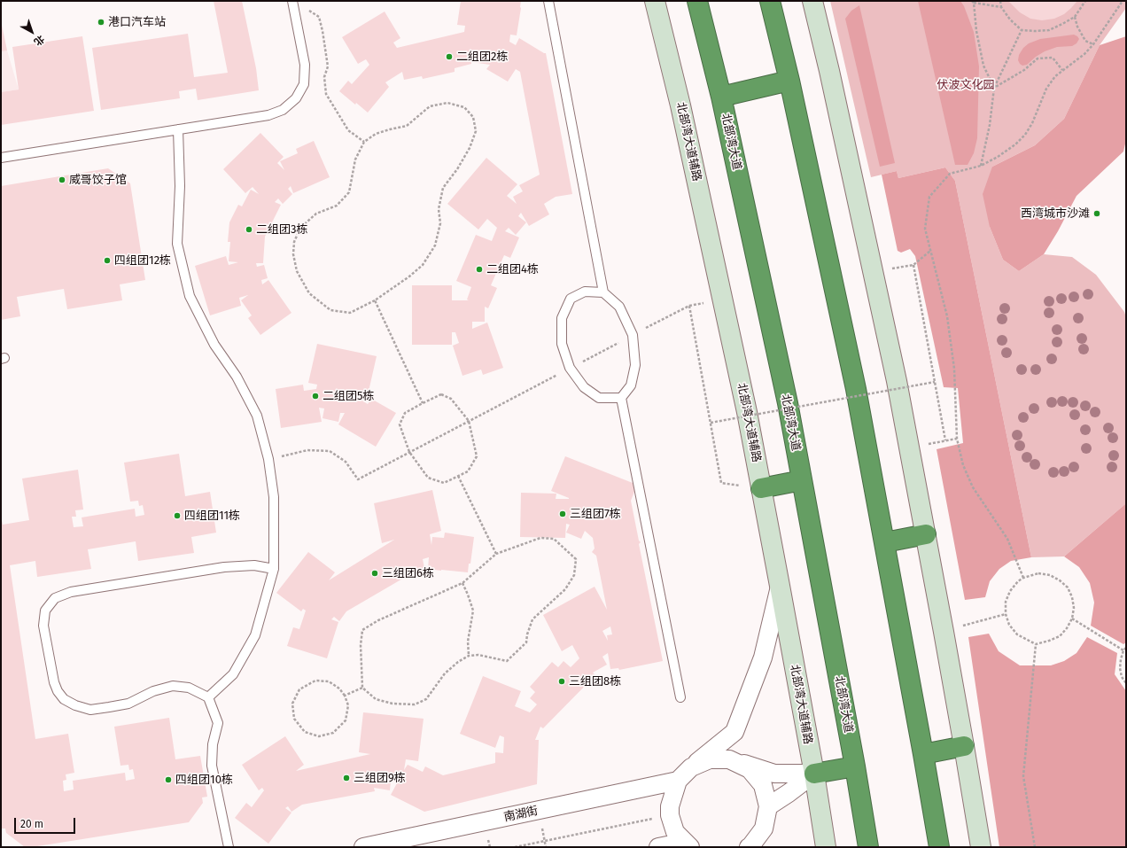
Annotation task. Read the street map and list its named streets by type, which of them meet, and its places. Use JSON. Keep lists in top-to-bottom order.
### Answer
{
  "streets": {
    "highway": ["北部湾大道"],
    "main road": ["北部湾大道辅路"],
    "street": ["南湖街"]
  },
  "parks": ["伏波文化园"],
  "places": [
    "港口汽车站",
    "二组团2栋",
    "威哥饺子馆",
    "西湾城市沙滩",
    "二组团3栋",
    "四组团12栋",
    "二组团4栋",
    "二组团5栋",
    "三组团7栋",
    "四组团11栋",
    "三组团6栋",
    "三组团8栋",
    "三组团9栋",
    "四组团10栋"
  ],
  "scale_bar": "20 m",
  "north": "bottom right"
}
